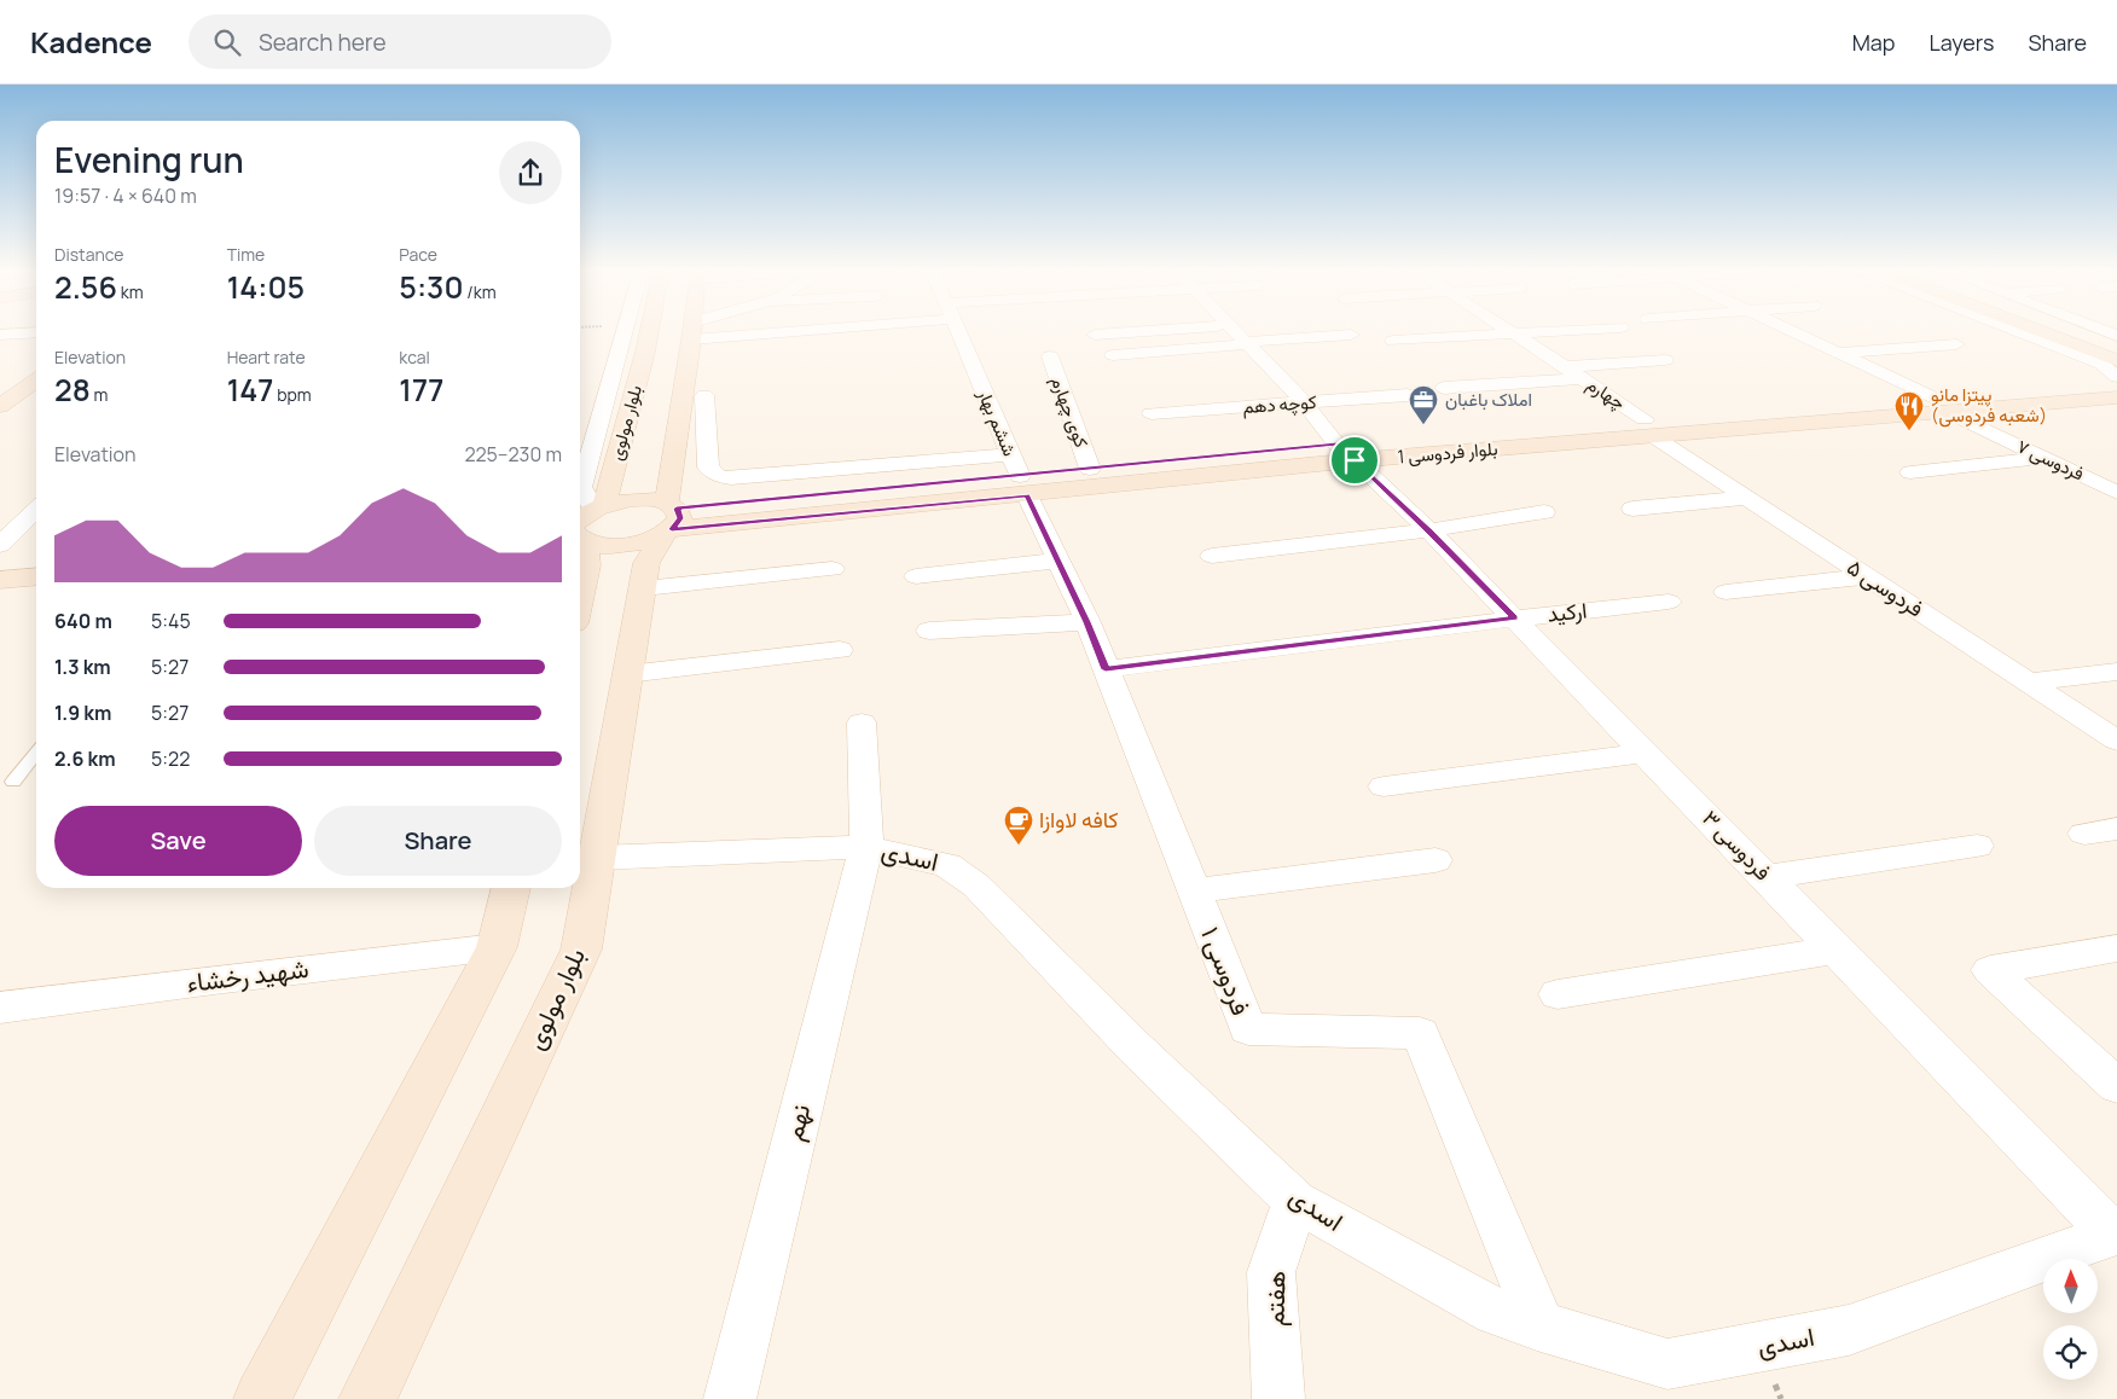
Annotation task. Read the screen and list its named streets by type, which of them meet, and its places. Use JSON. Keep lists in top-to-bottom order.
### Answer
{
  "streets": {
    "main road": ["بلوار مولوی", "بلوار فردوسی 1"],
    "street": [
      "چهارم",
      "کوچه دهم",
      "کوی چهارم",
      "ششم بهار",
      "فردوسی ۷",
      "فردوسی ۵",
      "ارکید",
      "فردوسی ۳",
      "اسدی",
      "فردوسی ۱",
      "شهید رخشاء",
      "نهم",
      "هفتم"
    ]
  },
  "crossings": [
    ["چهارم", "بلوار فردوسی 1"],
    ["چهارم", "فردوسی ۵"],
    ["کوچه دهم", "فردوسی ۳"],
    ["کوی چهارم", "بلوار فردوسی 1"],
    ["بلوار مولوی", "بلوار فردوسی 1"],
    ["بلوار مولوی", "اسدی"],
    ["ششم بهار", "بلوار فردوسی 1"],
    ["ششم بهار", "فردوسی ۱"],
    ["بلوار فردوسی 1", "فردوسی ۷"],
    ["بلوار فردوسی 1", "فردوسی ۵"],
    ["بلوار فردوسی 1", "فردوسی ۳"],
    ["بلوار فردوسی 1", "فردوسی ۱"],
    ["ارکید", "فردوسی ۳"],
    ["ارکید", "فردوسی ۱"],
    ["فردوسی ۳", "اسدی"],
    ["اسدی", "فردوسی ۱"],
    ["اسدی", "نهم"],
    ["اسدی", "هفتم"]
  ],
  "places": {
    "office": ["املاک باغبان"],
    "restaurant": ["پیتزا مانو (شعبه فردوسی)"],
    "cafe": ["کافه لاوازا"]
  },
  "north": "top",
  "page": {
    "header": "Kadence",
    "search": "Search here",
    "nav": ["Map", "Layers", "Share"],
    "heading": ["Evening run", "19:57 · 4 × 640 m"],
    "stats": [
      ["Distance", "2.56 km"],
      ["Time", "14:05"],
      ["Pace", "5:30 /km"],
      ["Elevation", "28 m"],
      ["Heart rate", "147 bpm"],
      ["kcal", "177"]
    ],
    "chart": ["Elevation", "225–230 m"],
    "list": [
      {
        "name": "640 m",
        "note": "5:45"
      },
      {
        "name": "1.3 km",
        "note": "5:27"
      },
      {
        "name": "1.9 km",
        "note": "5:27"
      },
      {
        "name": "2.6 km",
        "note": "5:22"
      }
    ],
    "buttons": ["Save", "Share"]
  }
}
